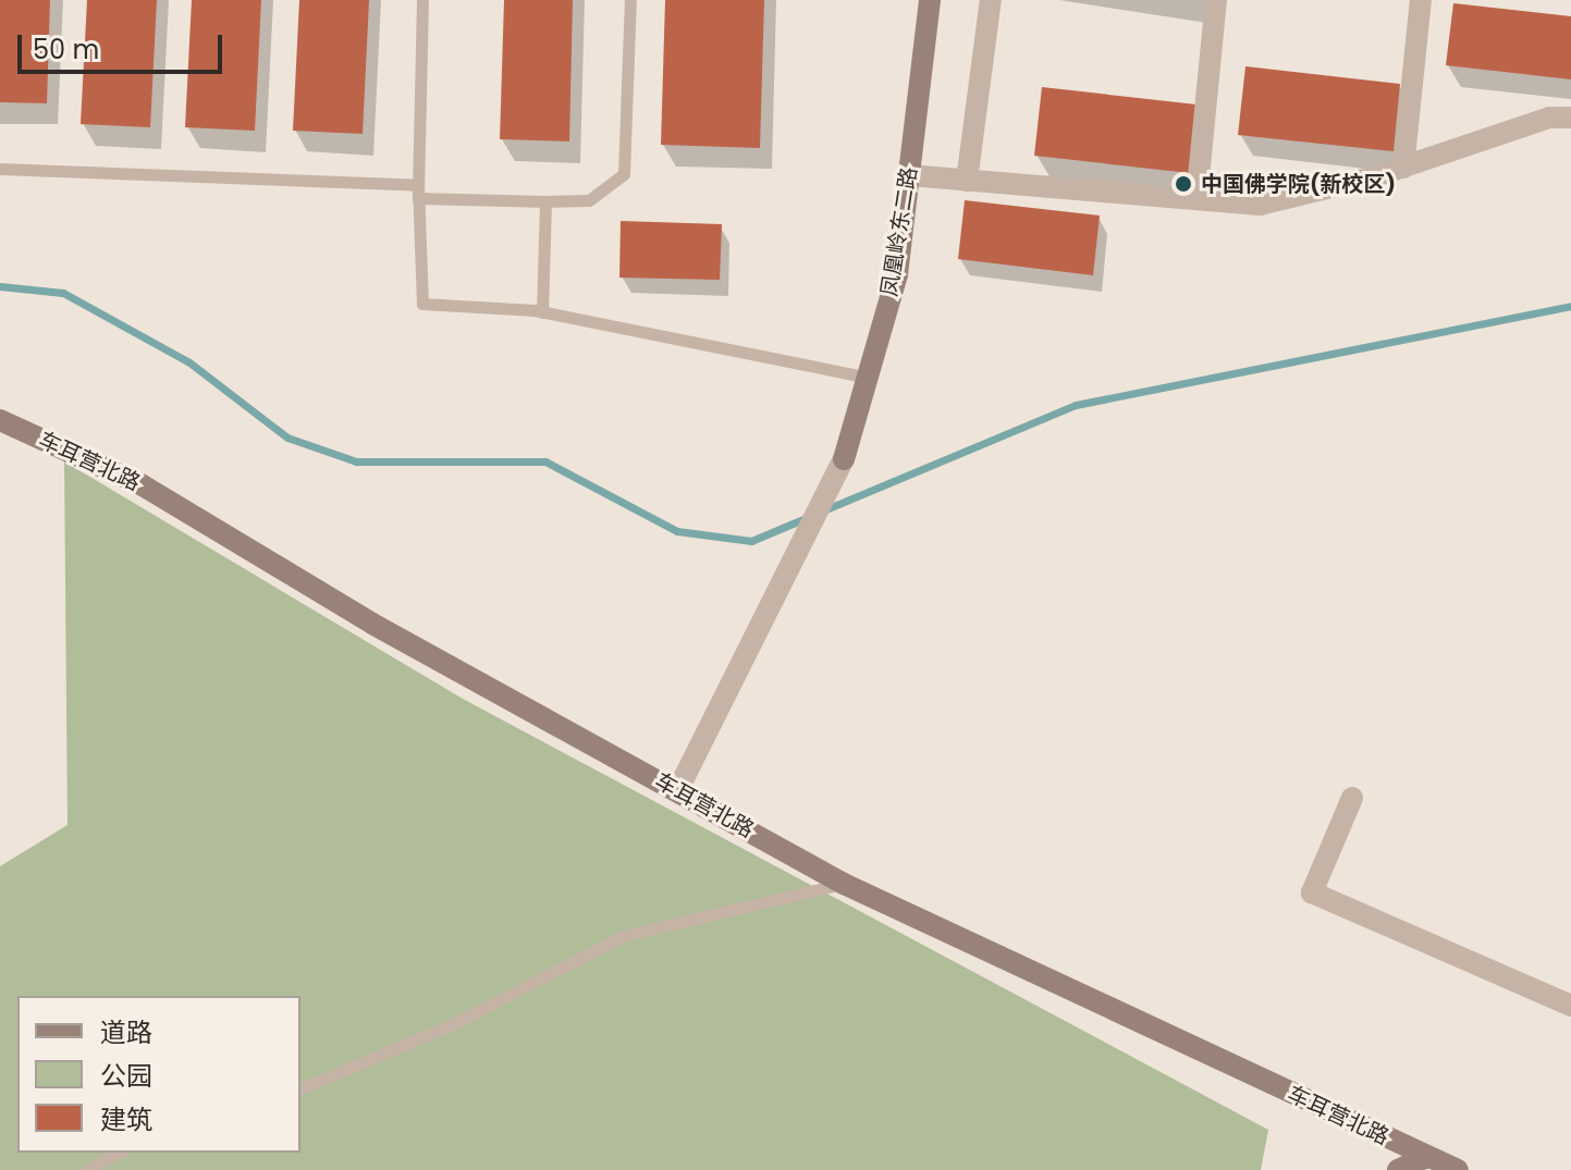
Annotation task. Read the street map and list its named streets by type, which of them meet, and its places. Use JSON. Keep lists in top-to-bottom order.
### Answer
{
  "streets": {
    "street": ["凤凰岭东二路", "车耳营北路"]
  },
  "crossings": [
    ["凤凰岭东二路", "车耳营北路"]
  ],
  "places": ["中国佛学院(新校区)"],
  "legend": ["道路", "公园", "建筑"],
  "scale_bar": "50 m"
}
